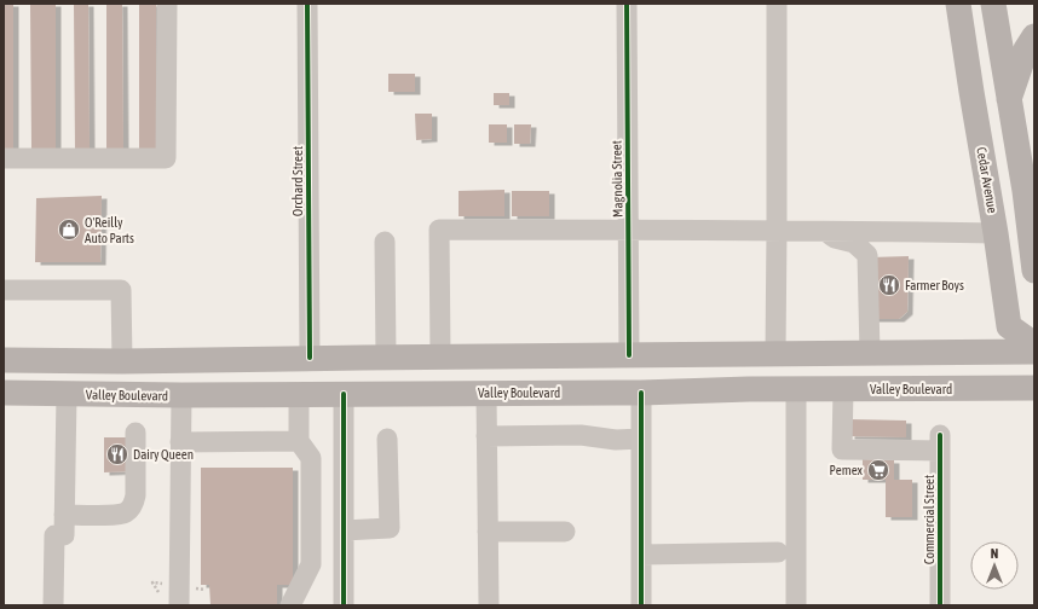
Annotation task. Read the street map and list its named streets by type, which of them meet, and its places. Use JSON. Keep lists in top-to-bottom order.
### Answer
{
  "streets": {
    "main road": ["Cedar Avenue", "Valley Boulevard"],
    "street": ["Magnolia Street", "Orchard Street", "Commercial Street"]
  },
  "crossings": [
    ["Valley Boulevard", "Commercial Street"]
  ],
  "places": {
    "shop": ["O'Reilly Auto Parts"],
    "restaurant": ["Farmer Boys", "Dairy Queen"],
    "supermarket": ["Pemex"]
  },
  "north": "top"
}
